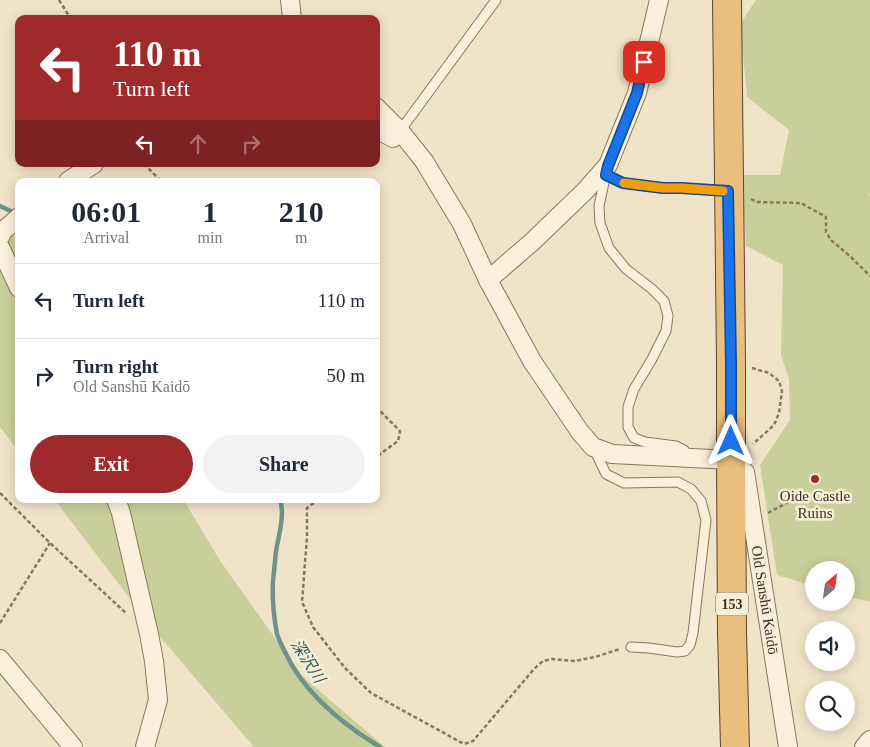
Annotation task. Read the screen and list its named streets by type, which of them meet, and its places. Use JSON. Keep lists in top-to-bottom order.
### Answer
{
  "streets": {
    "highway": ["153"],
    "street": ["Old Sanshū Kaidō"]
  },
  "crossings": [
    ["Old Sanshū Kaidō", "153"]
  ],
  "water": ["深沢川"],
  "places": ["Oide Castle Ruins"],
  "north": "top right",
  "page": {
    "turn": ["110 m", "Turn left"],
    "eta": [
      "06:01",
      "Arrival",
      "1",
      "min",
      "210",
      "m"
    ],
    "list": [
      {
        "name": "Turn left",
        "value": "110 m"
      },
      {
        "name": "Turn right",
        "note": "Old Sanshū Kaidō",
        "value": "50 m"
      }
    ],
    "buttons": ["Exit", "Share"]
  }
}
